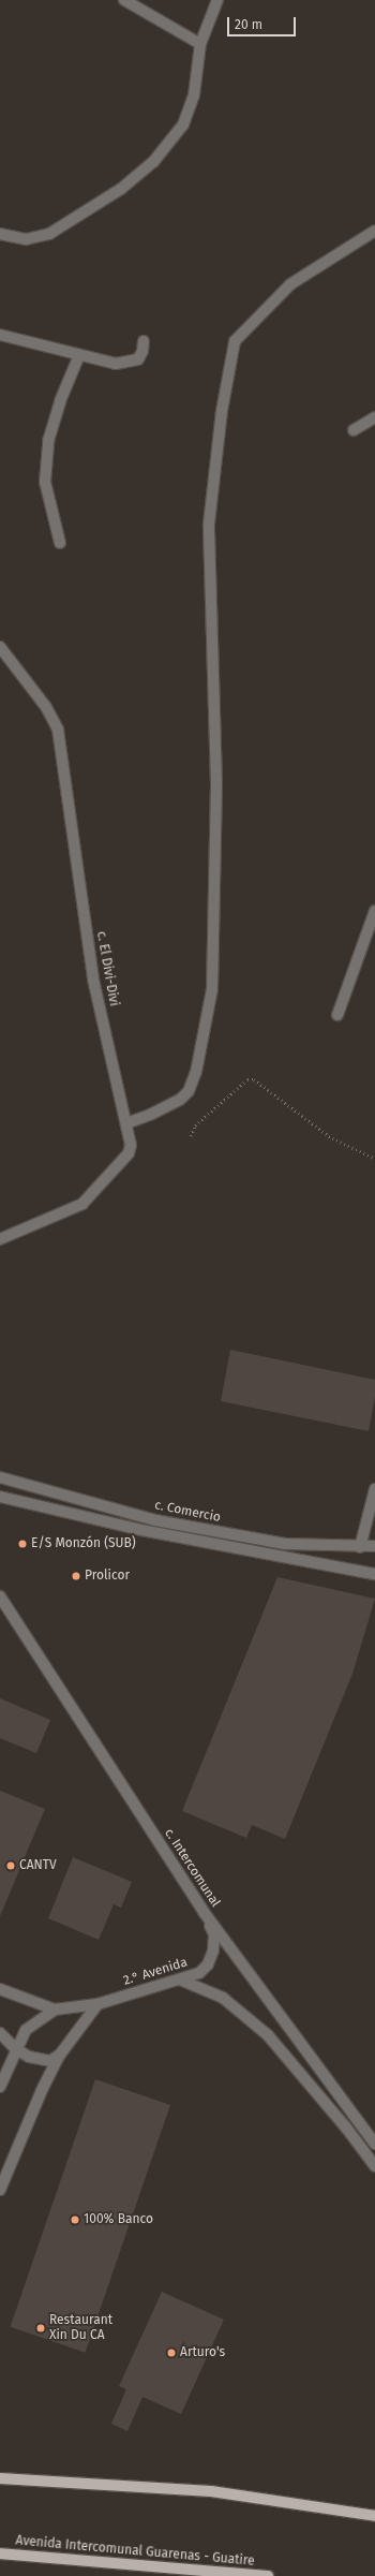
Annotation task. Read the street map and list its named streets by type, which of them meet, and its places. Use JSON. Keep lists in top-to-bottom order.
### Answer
{
  "streets": {
    "main road": ["Avenida Intercomunal Guarenas - Guatire"],
    "street": [
      "c. El Divi-Divi",
      "c. Comercio",
      "c. Intercomunal",
      "2.° Avenida"
    ]
  },
  "crossings": [
    ["c. Intercomunal", "2.° Avenida"]
  ],
  "places": [
    "E/S Monzón (SUB)",
    "Prolicor",
    "CANTV",
    "100% Banco",
    "Restaurant Xin Du CA",
    "Arturo's"
  ],
  "scale_bar": "20 m"
}
